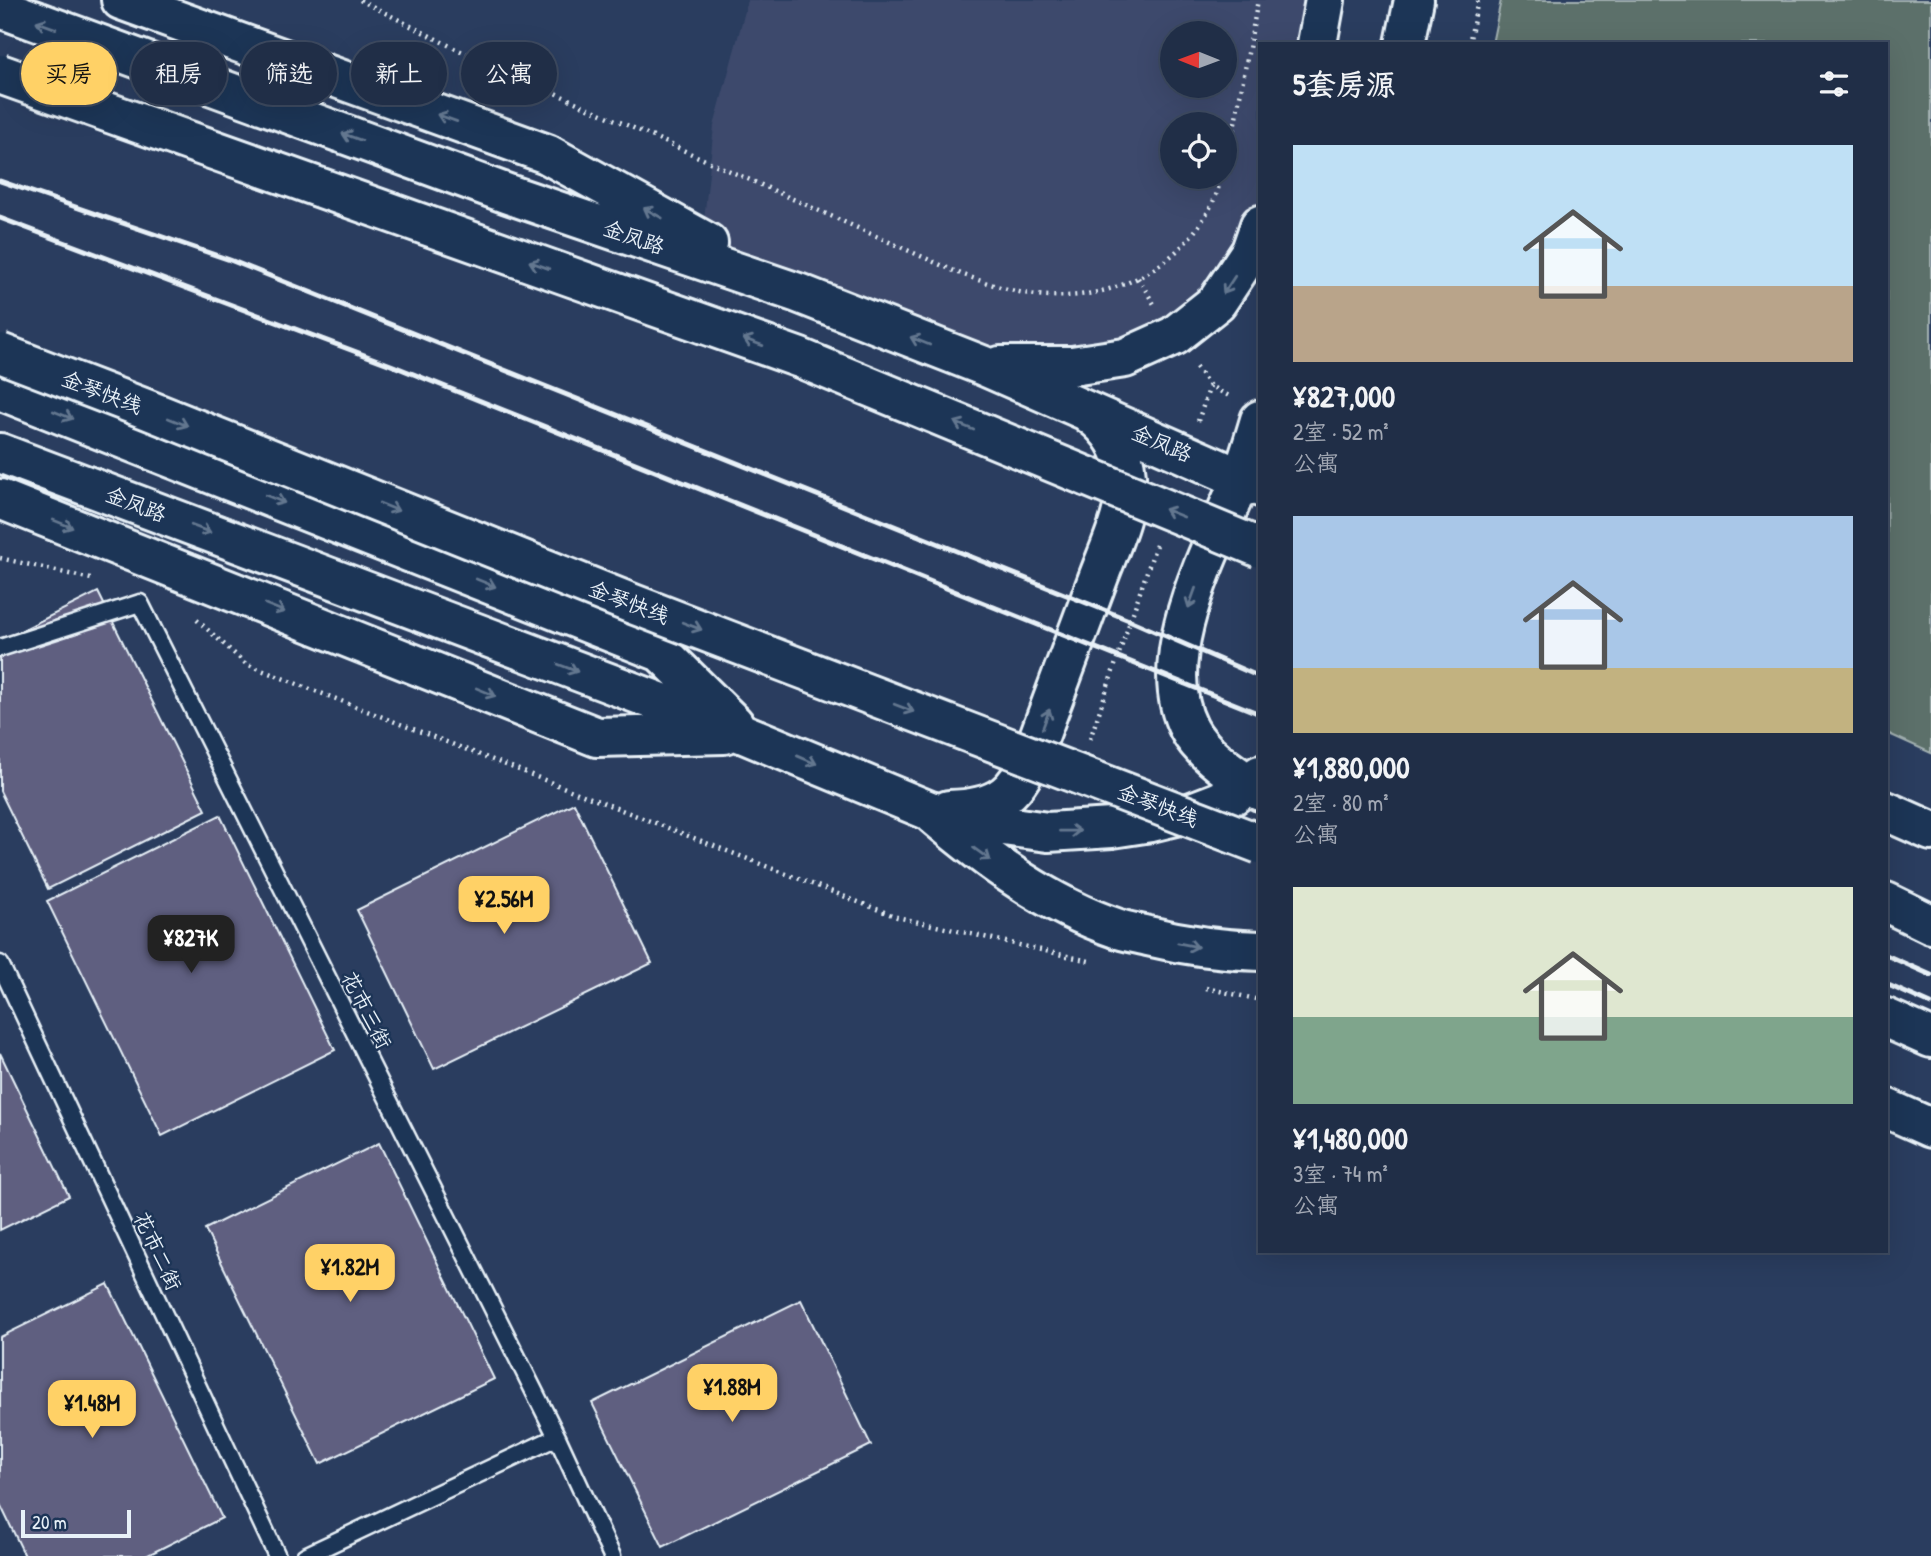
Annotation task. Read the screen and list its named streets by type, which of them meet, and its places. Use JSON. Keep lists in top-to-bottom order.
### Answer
{
  "streets": {
    "main road": ["金凤路", "金琴快线"],
    "lane": ["花市三街", "花市二街"]
  },
  "scale_bar": "20 m",
  "north": "left",
  "page": {
    "chip": [
      "买房",
      "租房",
      "筛选",
      "新上",
      "公寓"
    ],
    "heading": "5套房源",
    "list": [
      {
        "name": "¥827,000",
        "note": "2室 · 52 m² · 公寓"
      },
      {
        "name": "¥1,880,000",
        "note": "2室 · 80 m² · 公寓"
      },
      {
        "name": "¥1,480,000",
        "note": "3室 · 74 m² · 公寓"
      }
    ],
    "price": [
      "¥2.56M",
      "¥827K",
      "¥1.82M",
      "¥1.88M",
      "¥1.48M"
    ],
    "scale": "20 m"
  }
}
